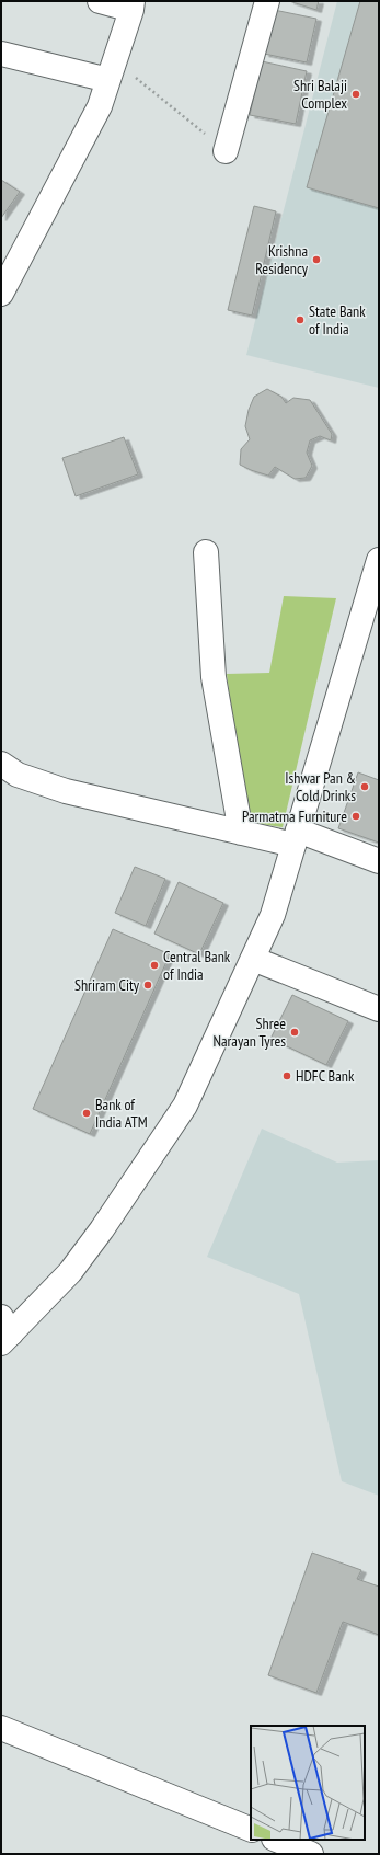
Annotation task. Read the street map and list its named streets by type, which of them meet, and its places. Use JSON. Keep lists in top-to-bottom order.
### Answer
{
  "places": [
    "Shri Balaji Complex",
    "Krishna Residency",
    "State Bank of India",
    "Ishwar Pan & Cold Drinks",
    "Parmatma Furniture",
    "Central Bank of India",
    "Shriram City",
    "Shree Narayan Tyres",
    "HDFC Bank",
    "Bank of India ATM"
  ]
}
